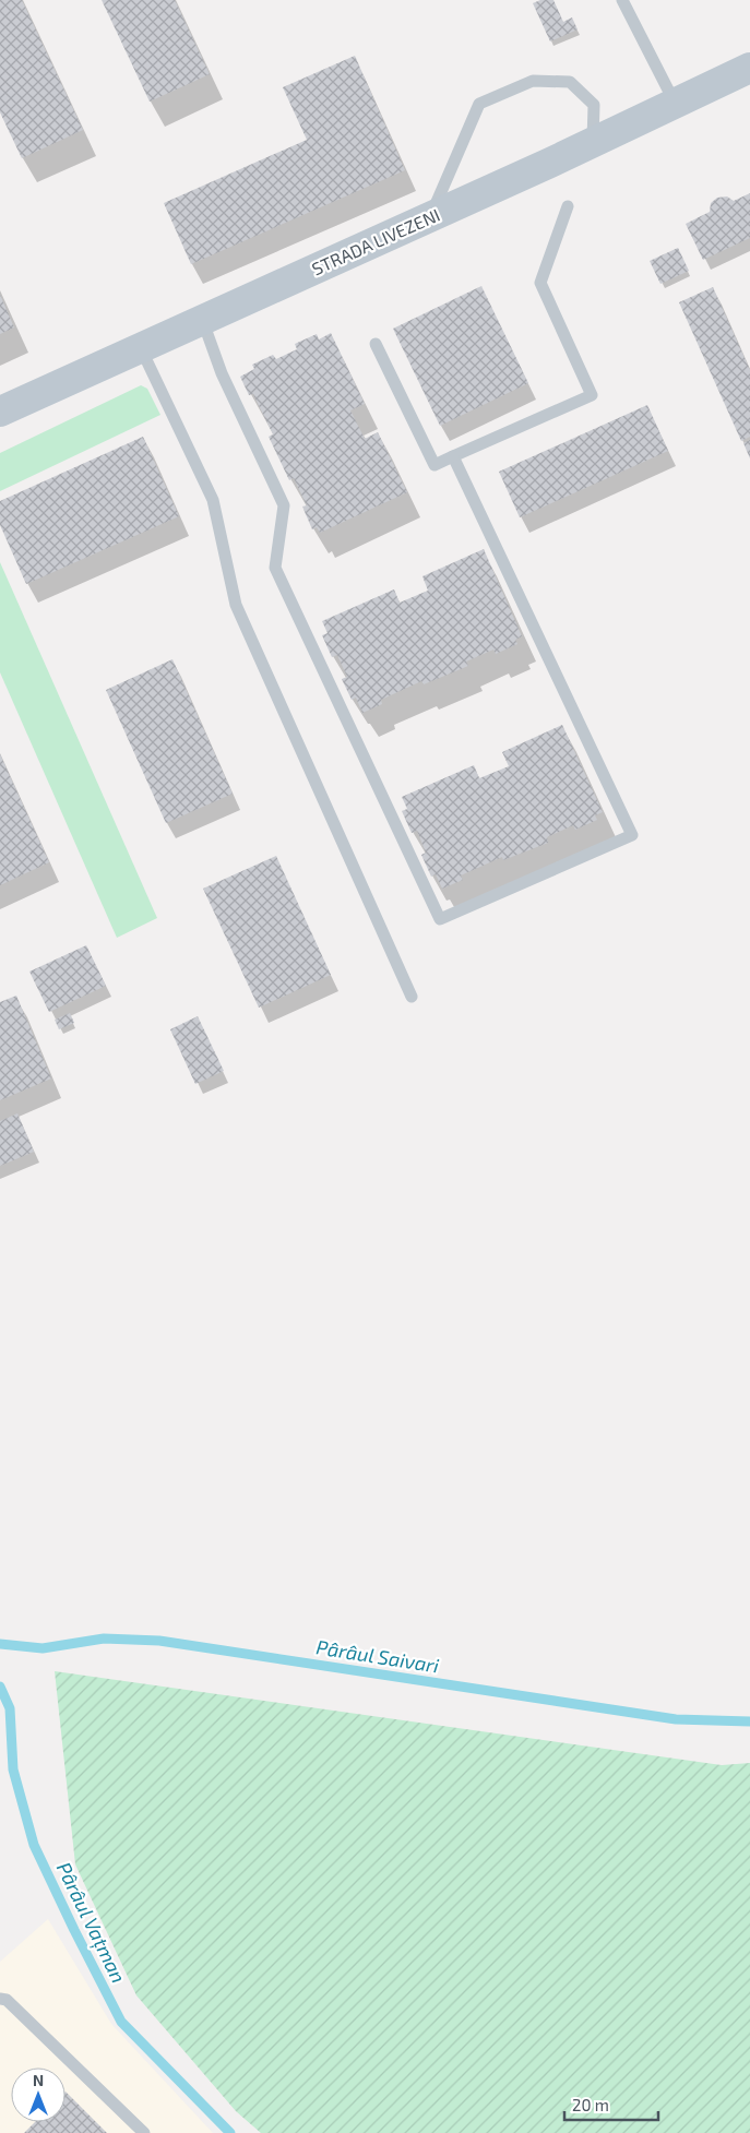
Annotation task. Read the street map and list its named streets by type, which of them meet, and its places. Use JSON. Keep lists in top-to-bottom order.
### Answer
{
  "streets": {
    "main road": ["STRADA LIVEZENI"]
  },
  "water": ["Pârâul Saivari", "Pârâul Vațman"],
  "scale_bar": "20 m",
  "north": "top"
}
